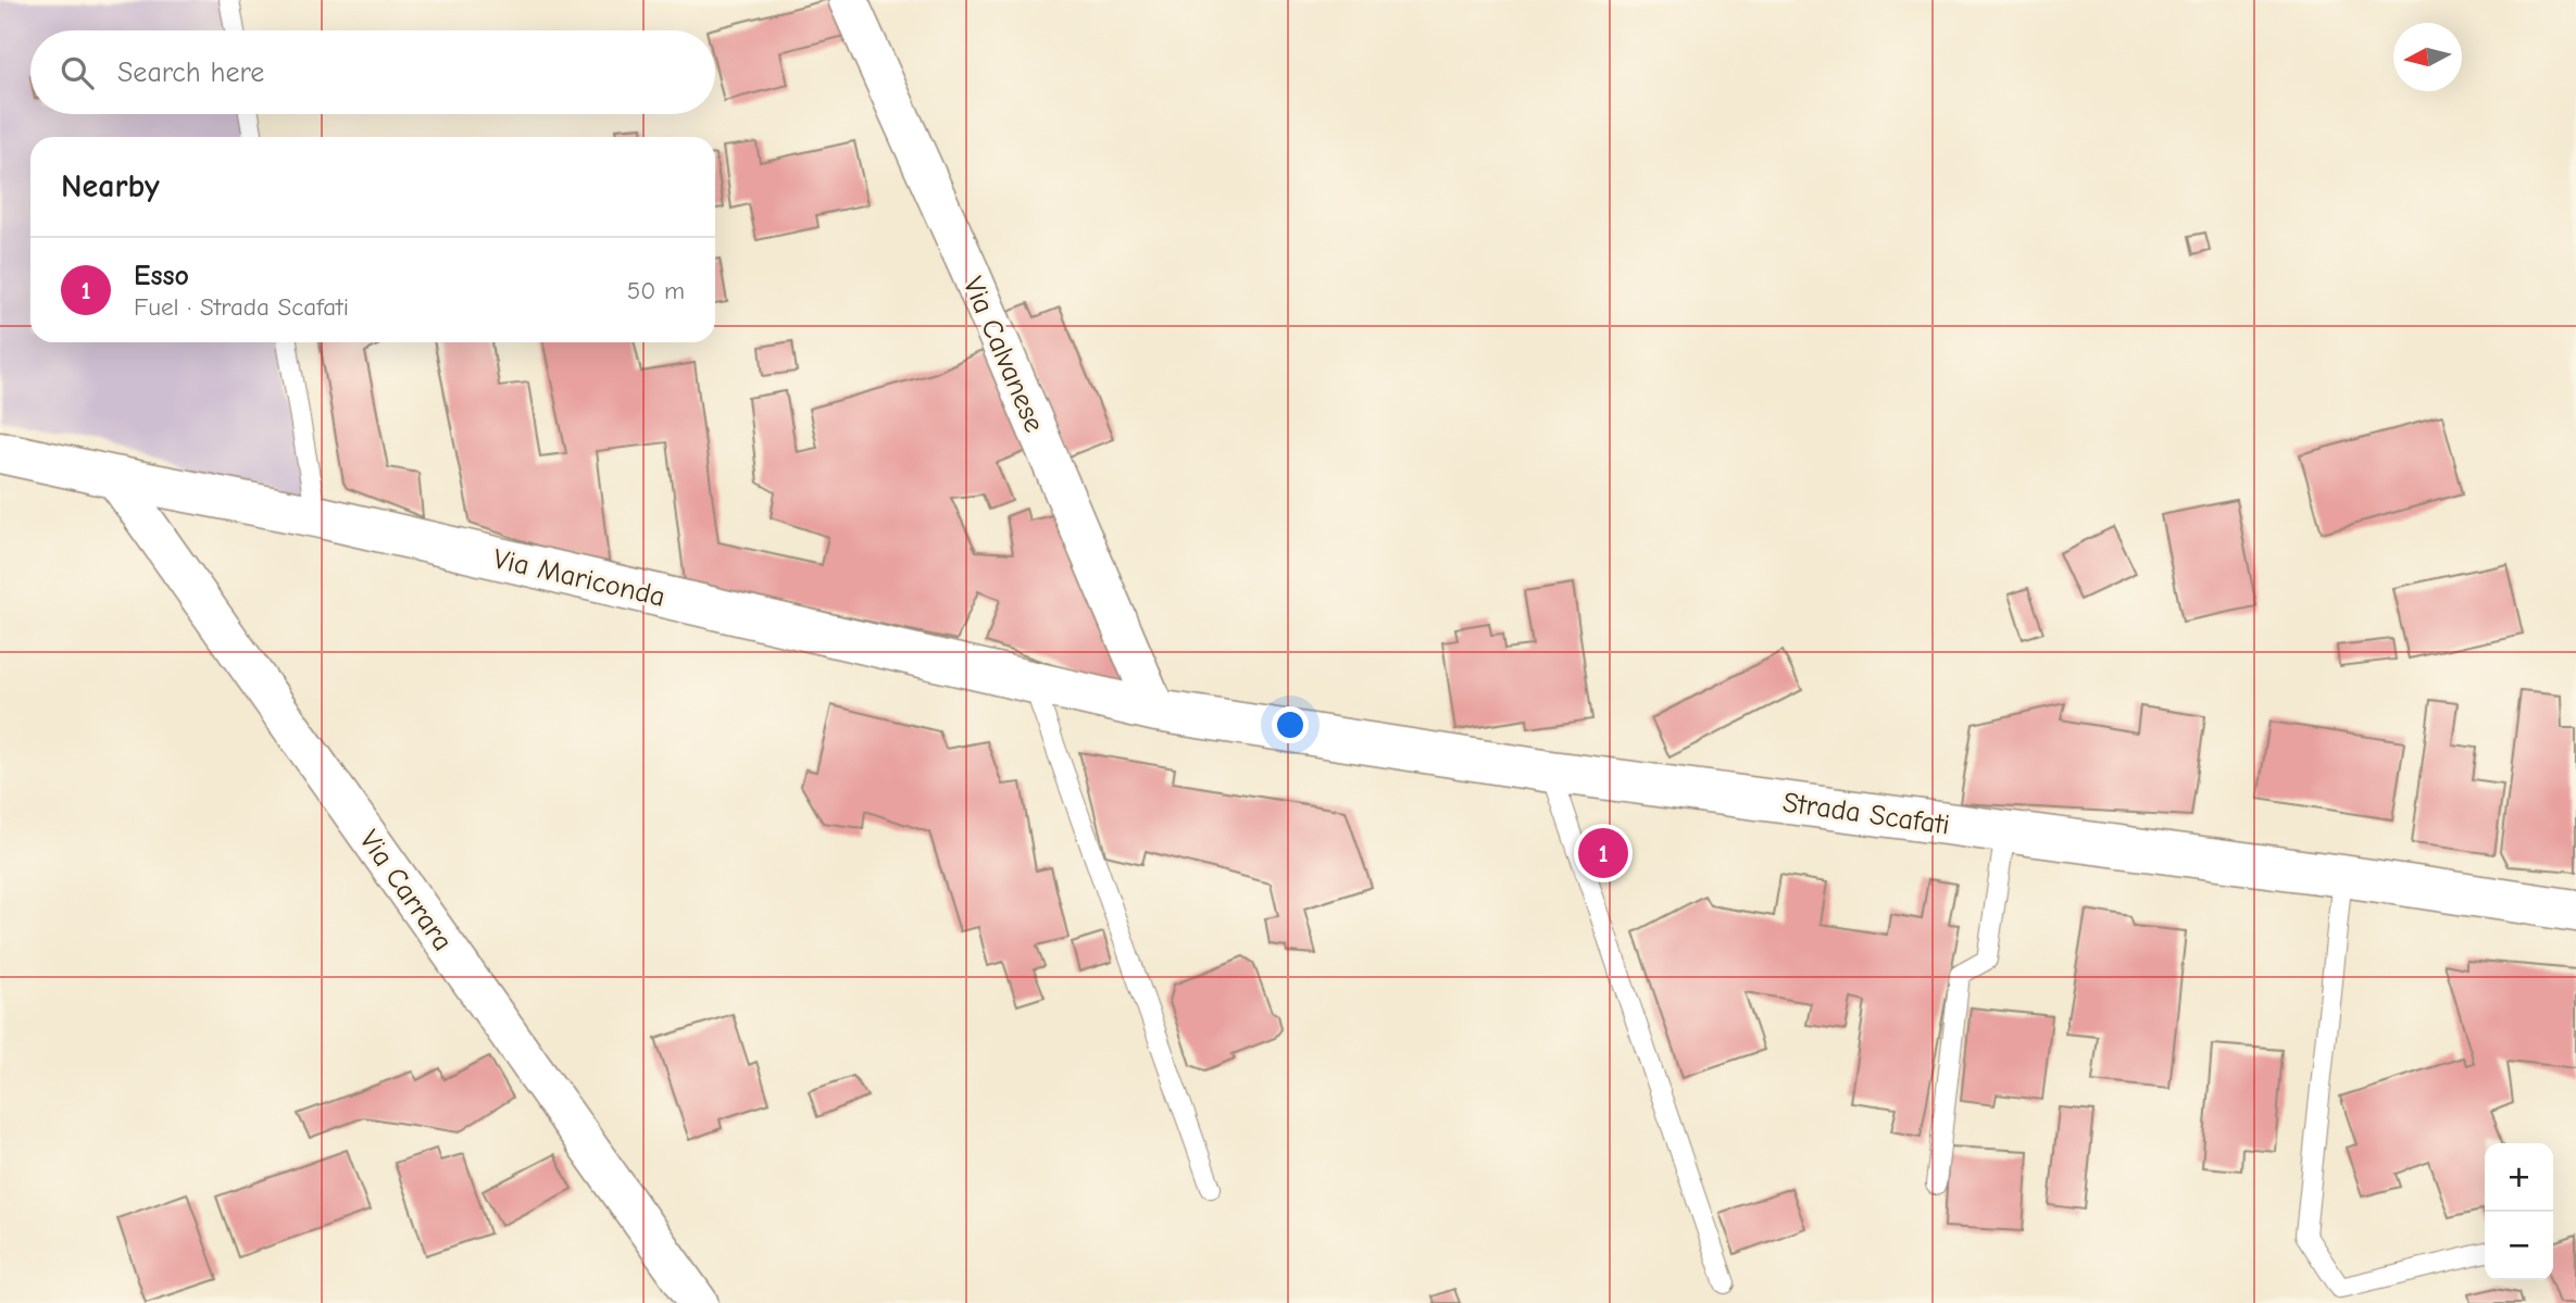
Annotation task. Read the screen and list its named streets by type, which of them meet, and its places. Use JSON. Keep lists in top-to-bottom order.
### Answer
{
  "streets": {
    "street": [
      "Via Calvanese",
      "Via Mariconda",
      "Strada Scafati",
      "Via Carrara"
    ]
  },
  "crossings": [
    ["Via Calvanese", "Via Mariconda"],
    ["Via Calvanese", "Strada Scafati"],
    ["Via Mariconda", "Strada Scafati"],
    ["Via Mariconda", "Via Carrara"]
  ],
  "north": "left",
  "page": {
    "search": "Search here",
    "heading": "Nearby",
    "list": [
      {
        "mark": "1",
        "name": "Esso",
        "note": "Fuel · Strada Scafati",
        "value": "50 m"
      }
    ],
    "pins": "1",
    "map_buttons": ["+", "−"]
  }
}
